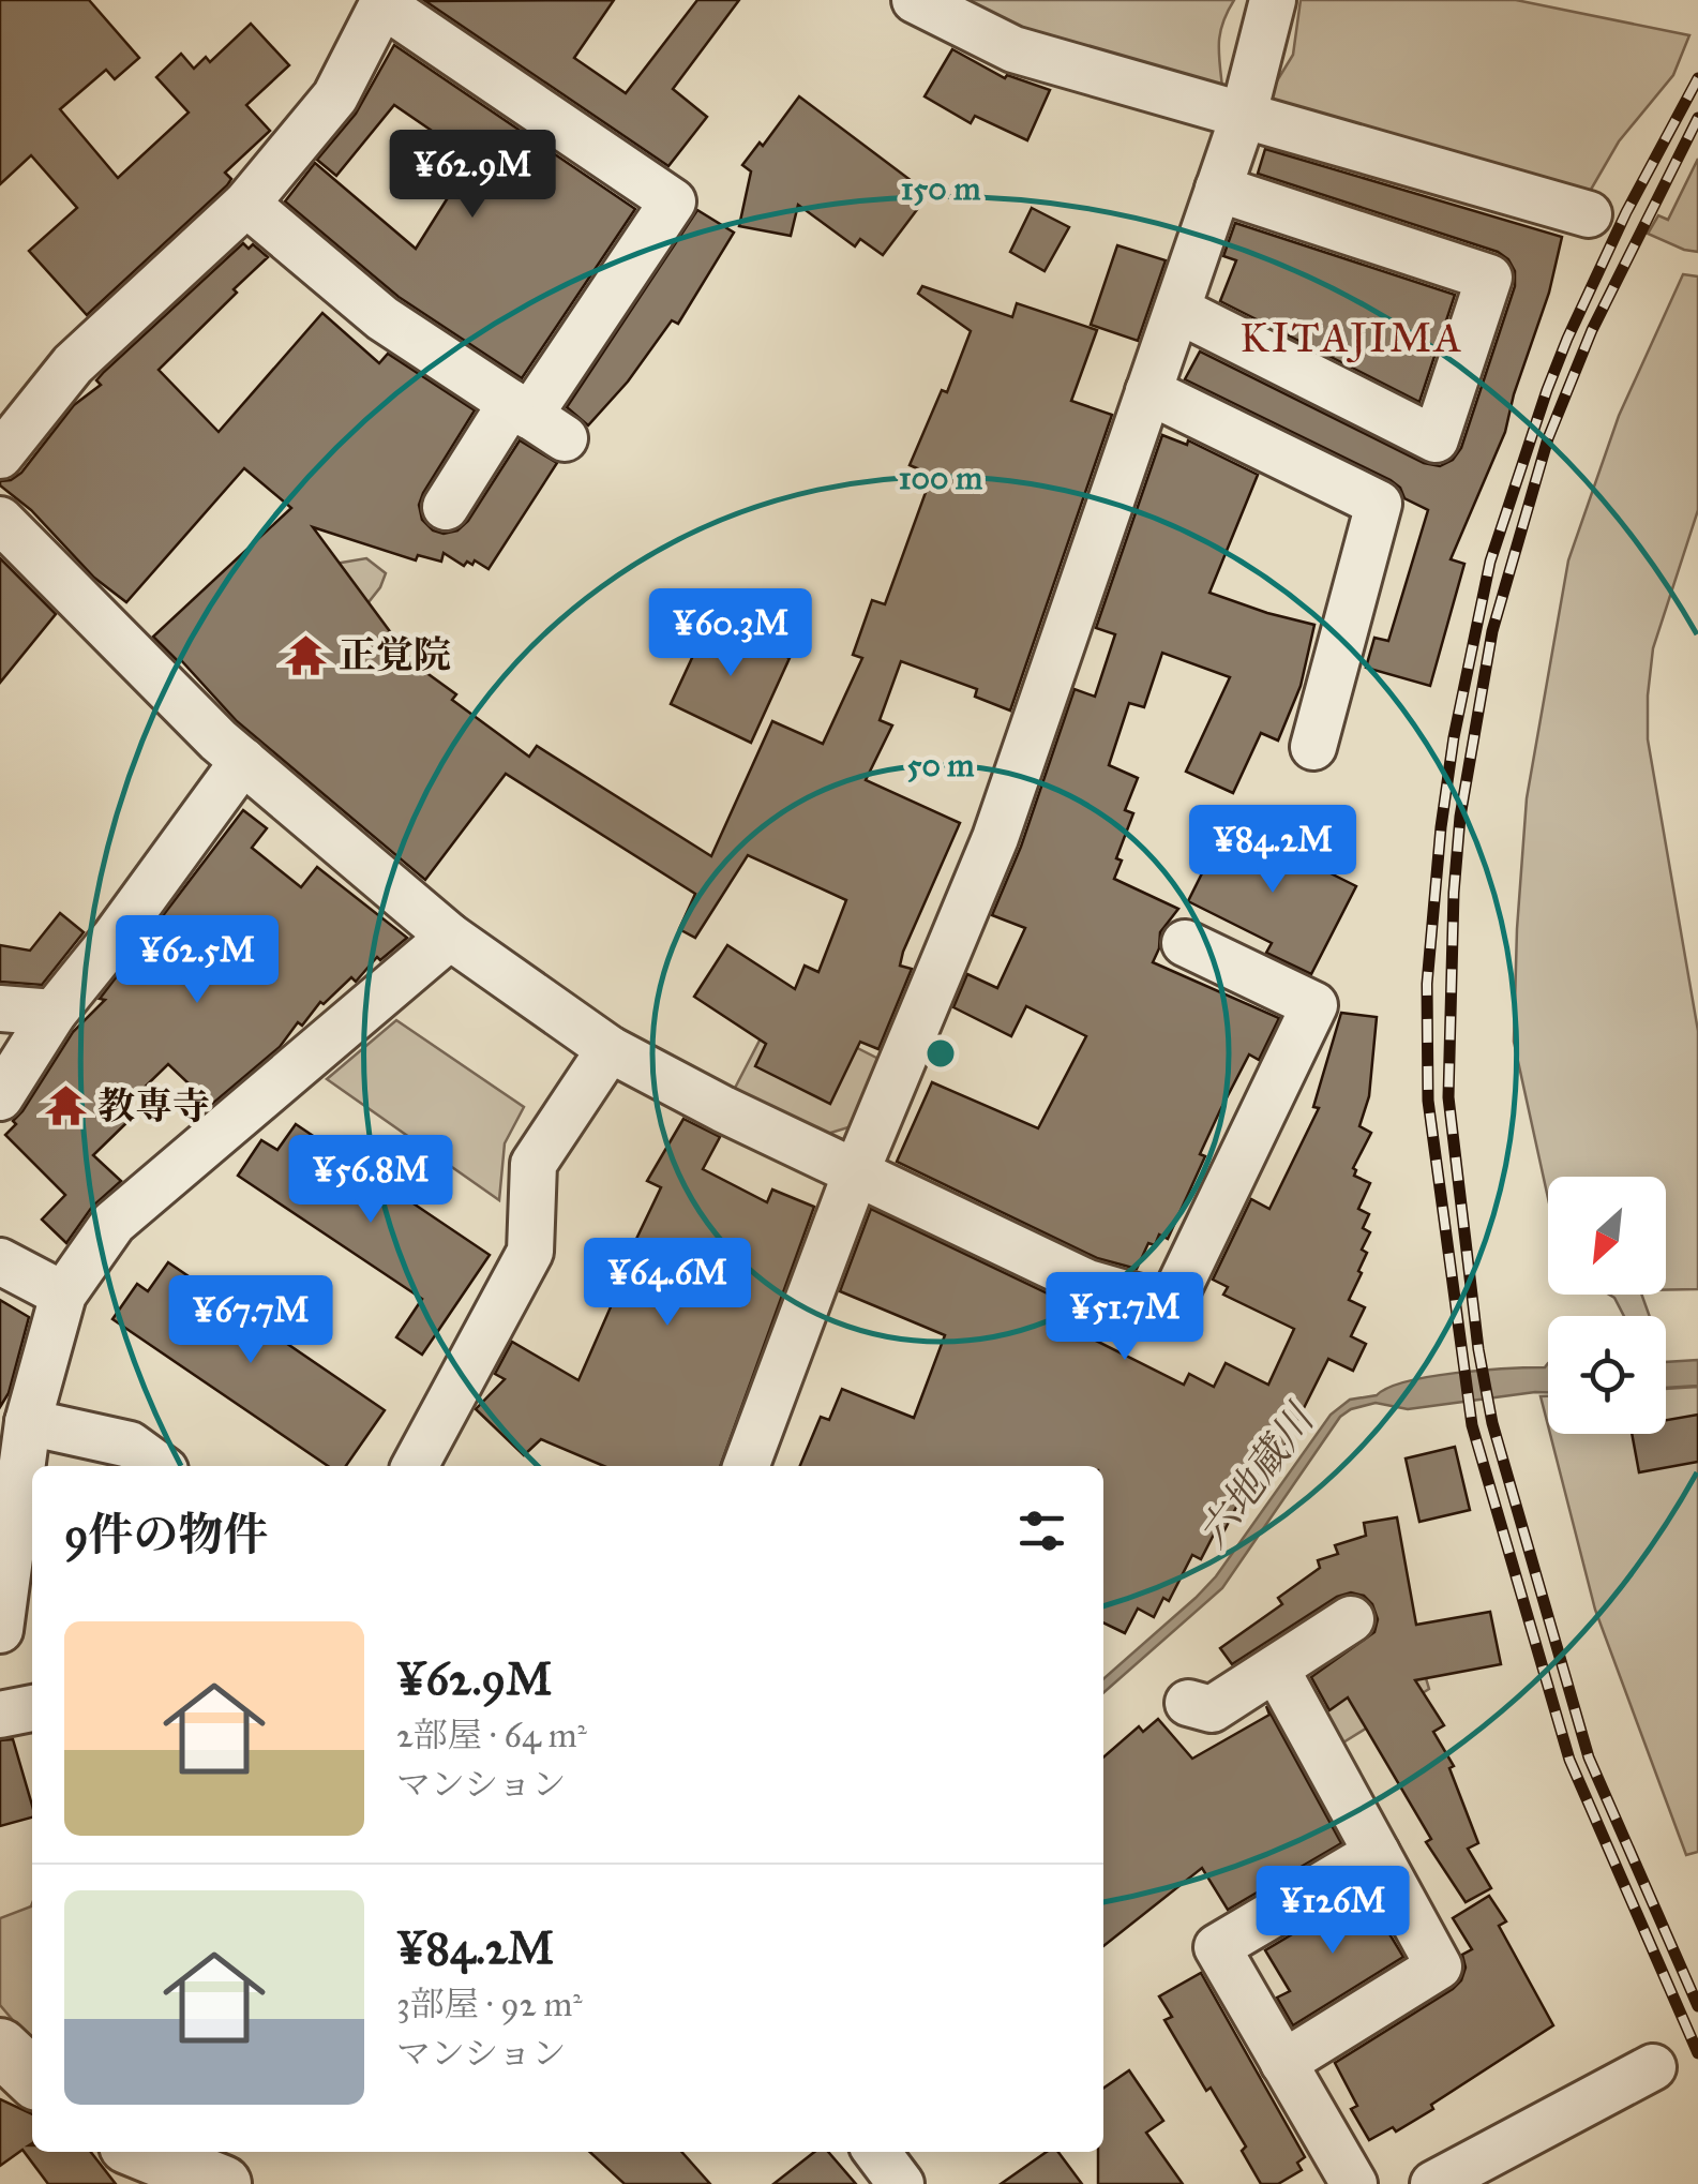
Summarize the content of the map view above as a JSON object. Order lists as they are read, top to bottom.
{
  "districts": ["KITAJIMA"],
  "water": ["六地蔵川"],
  "places": {
    "temple": ["正覚院", "教専寺"]
  },
  "north": "bottom left",
  "page": {
    "price": [
      "¥62.9M",
      "¥60.3M",
      "¥84.2M",
      "¥62.5M",
      "¥56.8M",
      "¥64.6M",
      "¥51.7M",
      "¥67.7M",
      "¥126M"
    ],
    "heading": "9件の物件",
    "list": [
      {
        "name": "¥62.9M",
        "note": "2部屋 · 64 m² · マンション"
      },
      {
        "name": "¥84.2M",
        "note": "3部屋 · 92 m² · マンション"
      }
    ]
  },
  "rings": ["150 m", "100 m", "50 m"]
}
